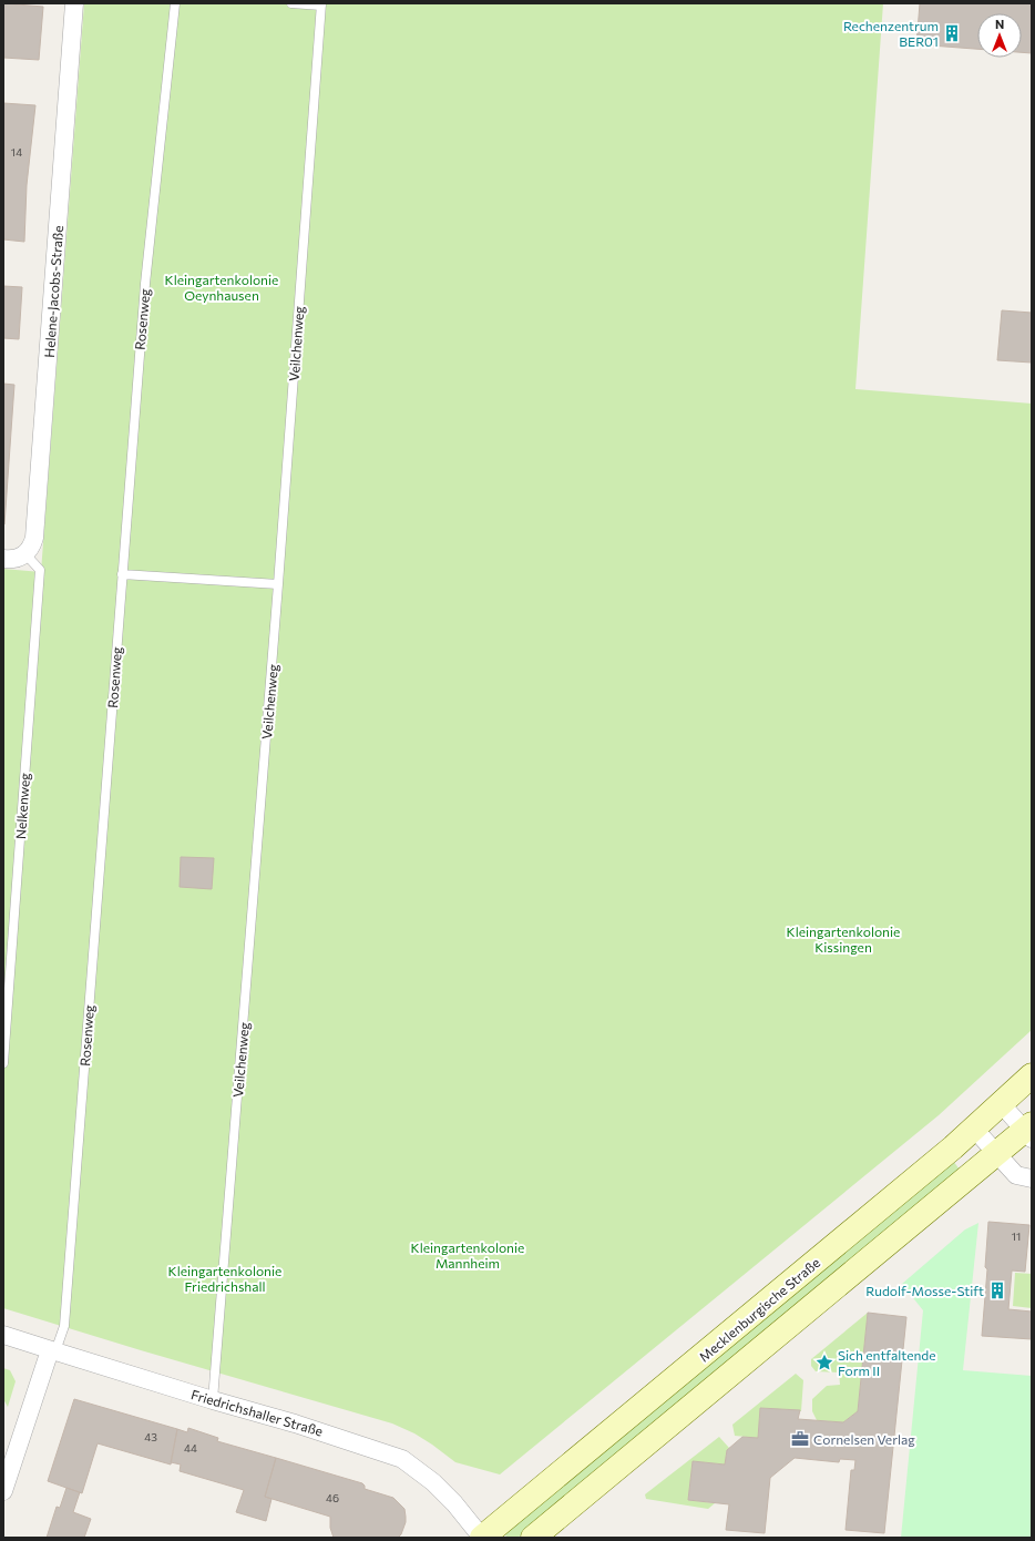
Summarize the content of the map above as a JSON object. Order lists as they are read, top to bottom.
{
  "streets": {
    "main road": ["Mecklenburgische Straße"],
    "street": ["Helene-Jacobs-Straße", "Friedrichshaller Straße"],
    "lane": ["Rosenweg", "Veilchenweg", "Nelkenweg"]
  },
  "crossings": [
    ["Helene-Jacobs-Straße", "Nelkenweg"],
    ["Rosenweg", "Friedrichshaller Straße"],
    ["Veilchenweg", "Friedrichshaller Straße"],
    ["Mecklenburgische Straße", "Friedrichshaller Straße"]
  ],
  "parks": [
    "Kleingartenkolonie Oeynhausen",
    "Kleingartenkolonie Kissingen",
    "Kleingartenkolonie Mannheim",
    "Kleingartenkolonie Friedrichshall"
  ],
  "places": {
    "building": ["Rechenzentrum BER01", "Rudolf-Mosse-Stift"],
    "place": ["Sich entfaltende Form II"],
    "office": ["Cornelsen Verlag"]
  },
  "house_numbers": [
    "14",
    "11",
    "43",
    "44",
    "46"
  ],
  "north": "top"
}
